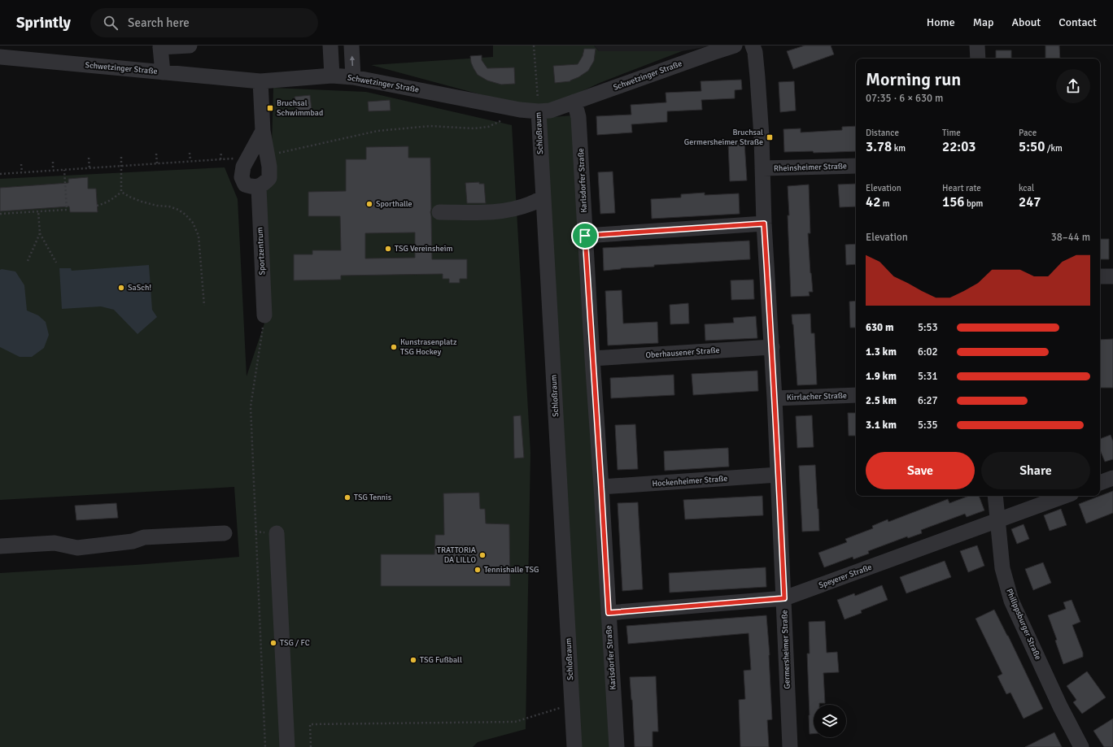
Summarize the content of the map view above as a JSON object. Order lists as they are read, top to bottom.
{
  "streets": {
    "street": [
      "Schwetzinger Straße",
      "Schloßraum",
      "Rheinsheimer Straße",
      "Karlsdorfer Straße",
      "Sportzentrum",
      "Oberhausener Straße",
      "Kirrlacher Straße",
      "Hockenheimer Straße",
      "Speyerer Straße",
      "Philippsburger Straße",
      "Germersheimer Straße"
    ]
  },
  "crossings": [
    ["Schwetzinger Straße", "Schloßraum"],
    ["Schwetzinger Straße", "Karlsdorfer Straße"],
    ["Rheinsheimer Straße", "Germersheimer Straße"],
    ["Karlsdorfer Straße", "Oberhausener Straße"],
    ["Karlsdorfer Straße", "Hockenheimer Straße"],
    ["Karlsdorfer Straße", "Speyerer Straße"],
    ["Oberhausener Straße", "Germersheimer Straße"],
    ["Kirrlacher Straße", "Germersheimer Straße"],
    ["Hockenheimer Straße", "Germersheimer Straße"],
    ["Speyerer Straße", "Philippsburger Straße"],
    ["Speyerer Straße", "Germersheimer Straße"]
  ],
  "places": {
    "transit": ["Bruchsal Schwimmbad", "Bruchsal Germersheimer Straße"],
    "other": [
      "Sporthalle",
      "TSG Vereinsheim",
      "SaSch!",
      "Kunstrasenplatz TSG Hockey",
      "TSG Tennis",
      "TRATTORIA DA LILLO",
      "Tennishalle TSG",
      "TSG / FC",
      "TSG Fußball"
    ]
  },
  "page": {
    "header": "Sprintly",
    "search": "Search here",
    "nav": [
      "Home",
      "Map",
      "About",
      "Contact"
    ],
    "heading": ["Morning run", "07:35 · 6 × 630 m"],
    "stats": [
      ["Distance", "3.78 km"],
      ["Time", "22:03"],
      ["Pace", "5:50 /km"],
      ["Elevation", "42 m"],
      ["Heart rate", "156 bpm"],
      ["kcal", "247"]
    ],
    "chart": ["Elevation", "38–44 m"],
    "list": [
      {
        "name": "630 m",
        "note": "5:53"
      },
      {
        "name": "1.3 km",
        "note": "6:02"
      },
      {
        "name": "1.9 km",
        "note": "5:31"
      },
      {
        "name": "2.5 km",
        "note": "6:27"
      },
      {
        "name": "3.1 km",
        "note": "5:35"
      }
    ],
    "buttons": ["Save", "Share"]
  }
}
